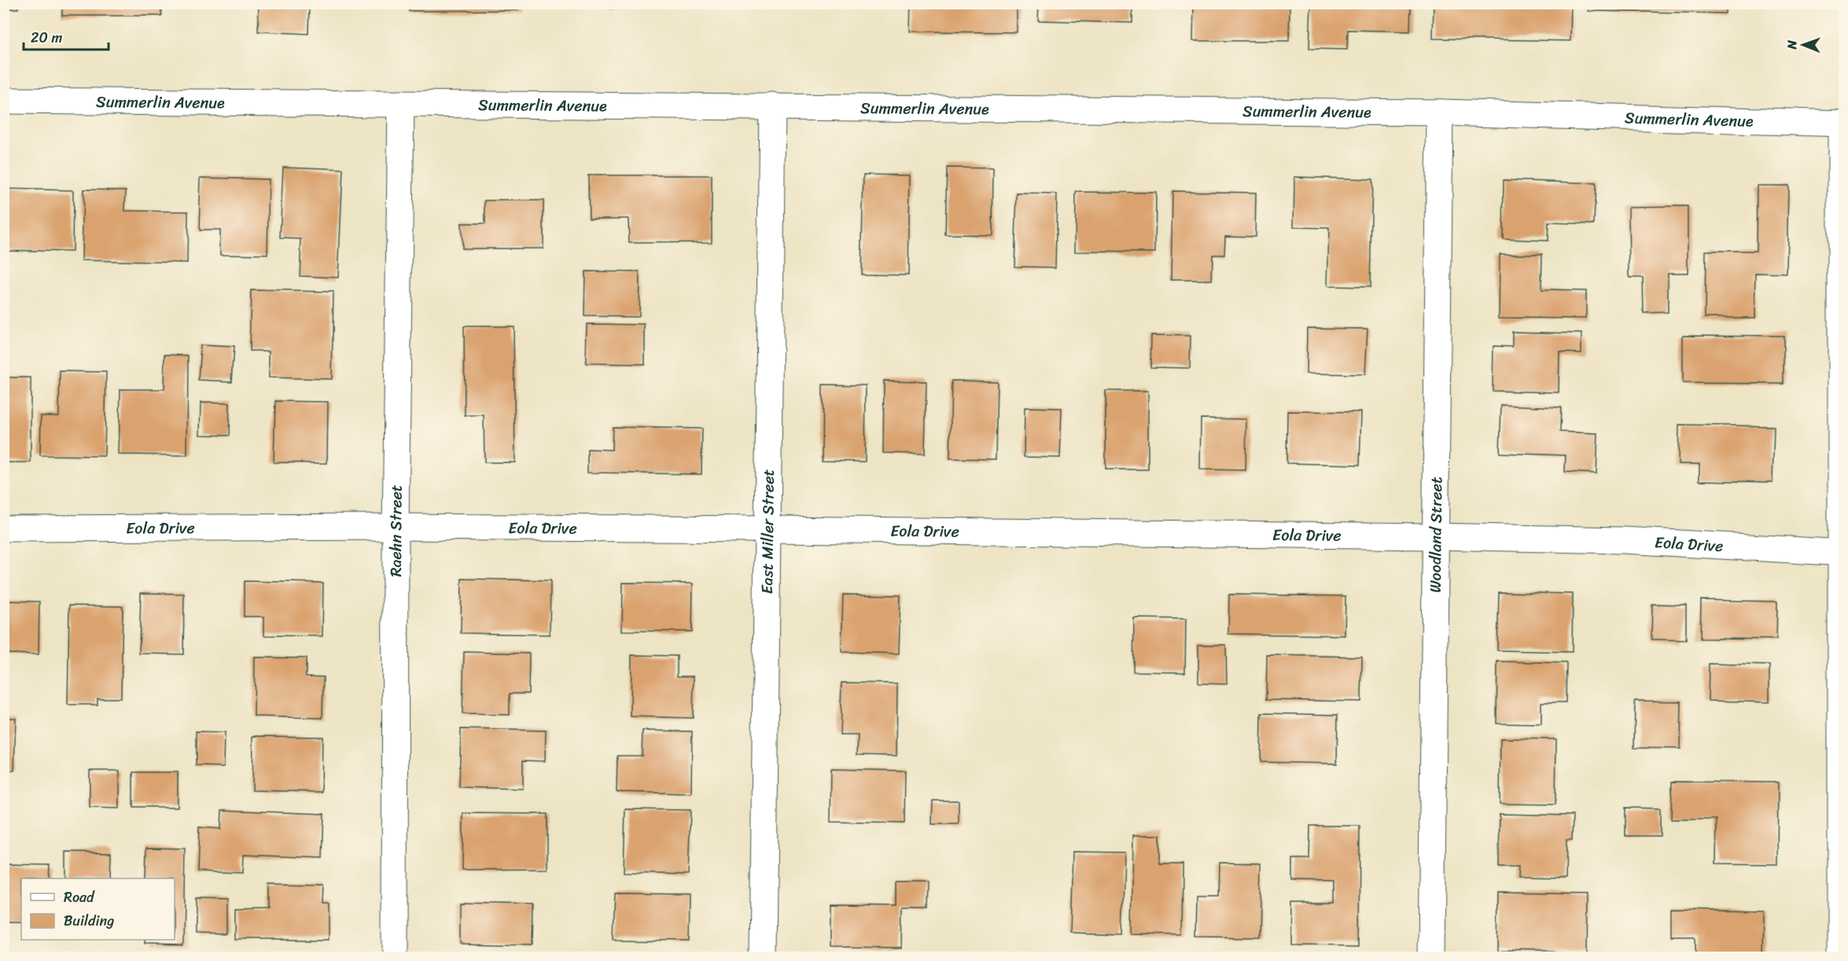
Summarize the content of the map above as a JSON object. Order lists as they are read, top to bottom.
{
  "streets": {
    "street": [
      "Summerlin Avenue",
      "Eola Drive",
      "Raehn Street",
      "East Miller Street",
      "Woodland Street"
    ]
  },
  "crossings": [
    ["Summerlin Avenue", "Raehn Street"],
    ["Summerlin Avenue", "East Miller Street"],
    ["Summerlin Avenue", "Woodland Street"],
    ["Eola Drive", "Raehn Street"],
    ["Eola Drive", "East Miller Street"],
    ["Eola Drive", "Woodland Street"]
  ],
  "legend": ["Road", "Building"],
  "scale_bar": "20 m",
  "north": "left"
}
